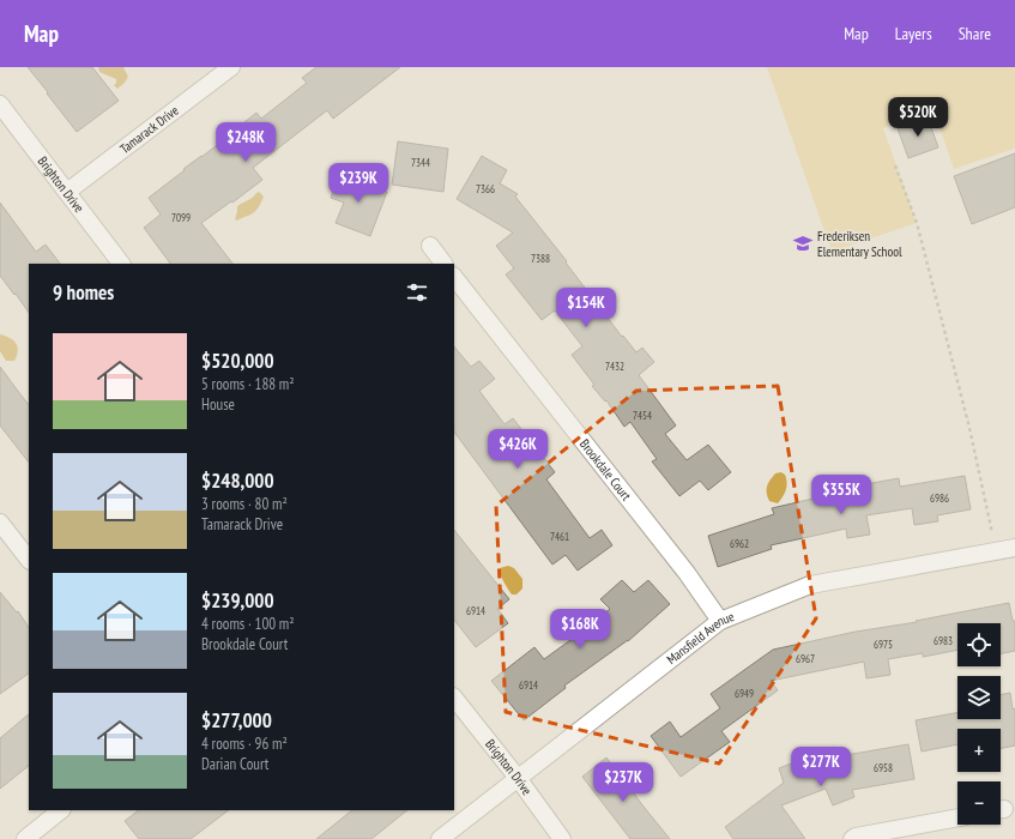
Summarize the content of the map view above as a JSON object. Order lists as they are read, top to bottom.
{
  "streets": {
    "street": [
      "Tamarack Drive",
      "Brighton Drive",
      "Brookdale Court",
      "Mansfield Avenue"
    ]
  },
  "crossings": [
    ["Tamarack Drive", "Brighton Drive"],
    ["Brighton Drive", "Mansfield Avenue"],
    ["Brookdale Court", "Mansfield Avenue"]
  ],
  "places": {
    "school or university": ["Frederiksen Elementary School"]
  },
  "house_numbers": [
    "7344",
    "7366",
    "7099",
    "7388",
    "7432",
    "7454",
    "6986",
    "7461",
    "6962",
    "6914",
    "6983",
    "6975",
    "6967",
    "6914",
    "6949",
    "6958"
  ],
  "page": {
    "header": "Map",
    "nav": ["Map", "Layers", "Share"],
    "price": [
      "$520K",
      "$248K",
      "$239K",
      "$154K",
      "$426K",
      "$355K",
      "$168K",
      "$277K",
      "$237K"
    ],
    "heading": "9 homes",
    "list": [
      {
        "name": "$520,000",
        "note": "5 rooms · 188 m² · House"
      },
      {
        "name": "$248,000",
        "note": "3 rooms · 80 m² · Tamarack Drive"
      },
      {
        "name": "$239,000",
        "note": "4 rooms · 100 m² · Brookdale Court"
      },
      {
        "name": "$277,000",
        "note": "4 rooms · 96 m² · Darian Court"
      }
    ],
    "map_buttons": ["+", "−"]
  }
}
